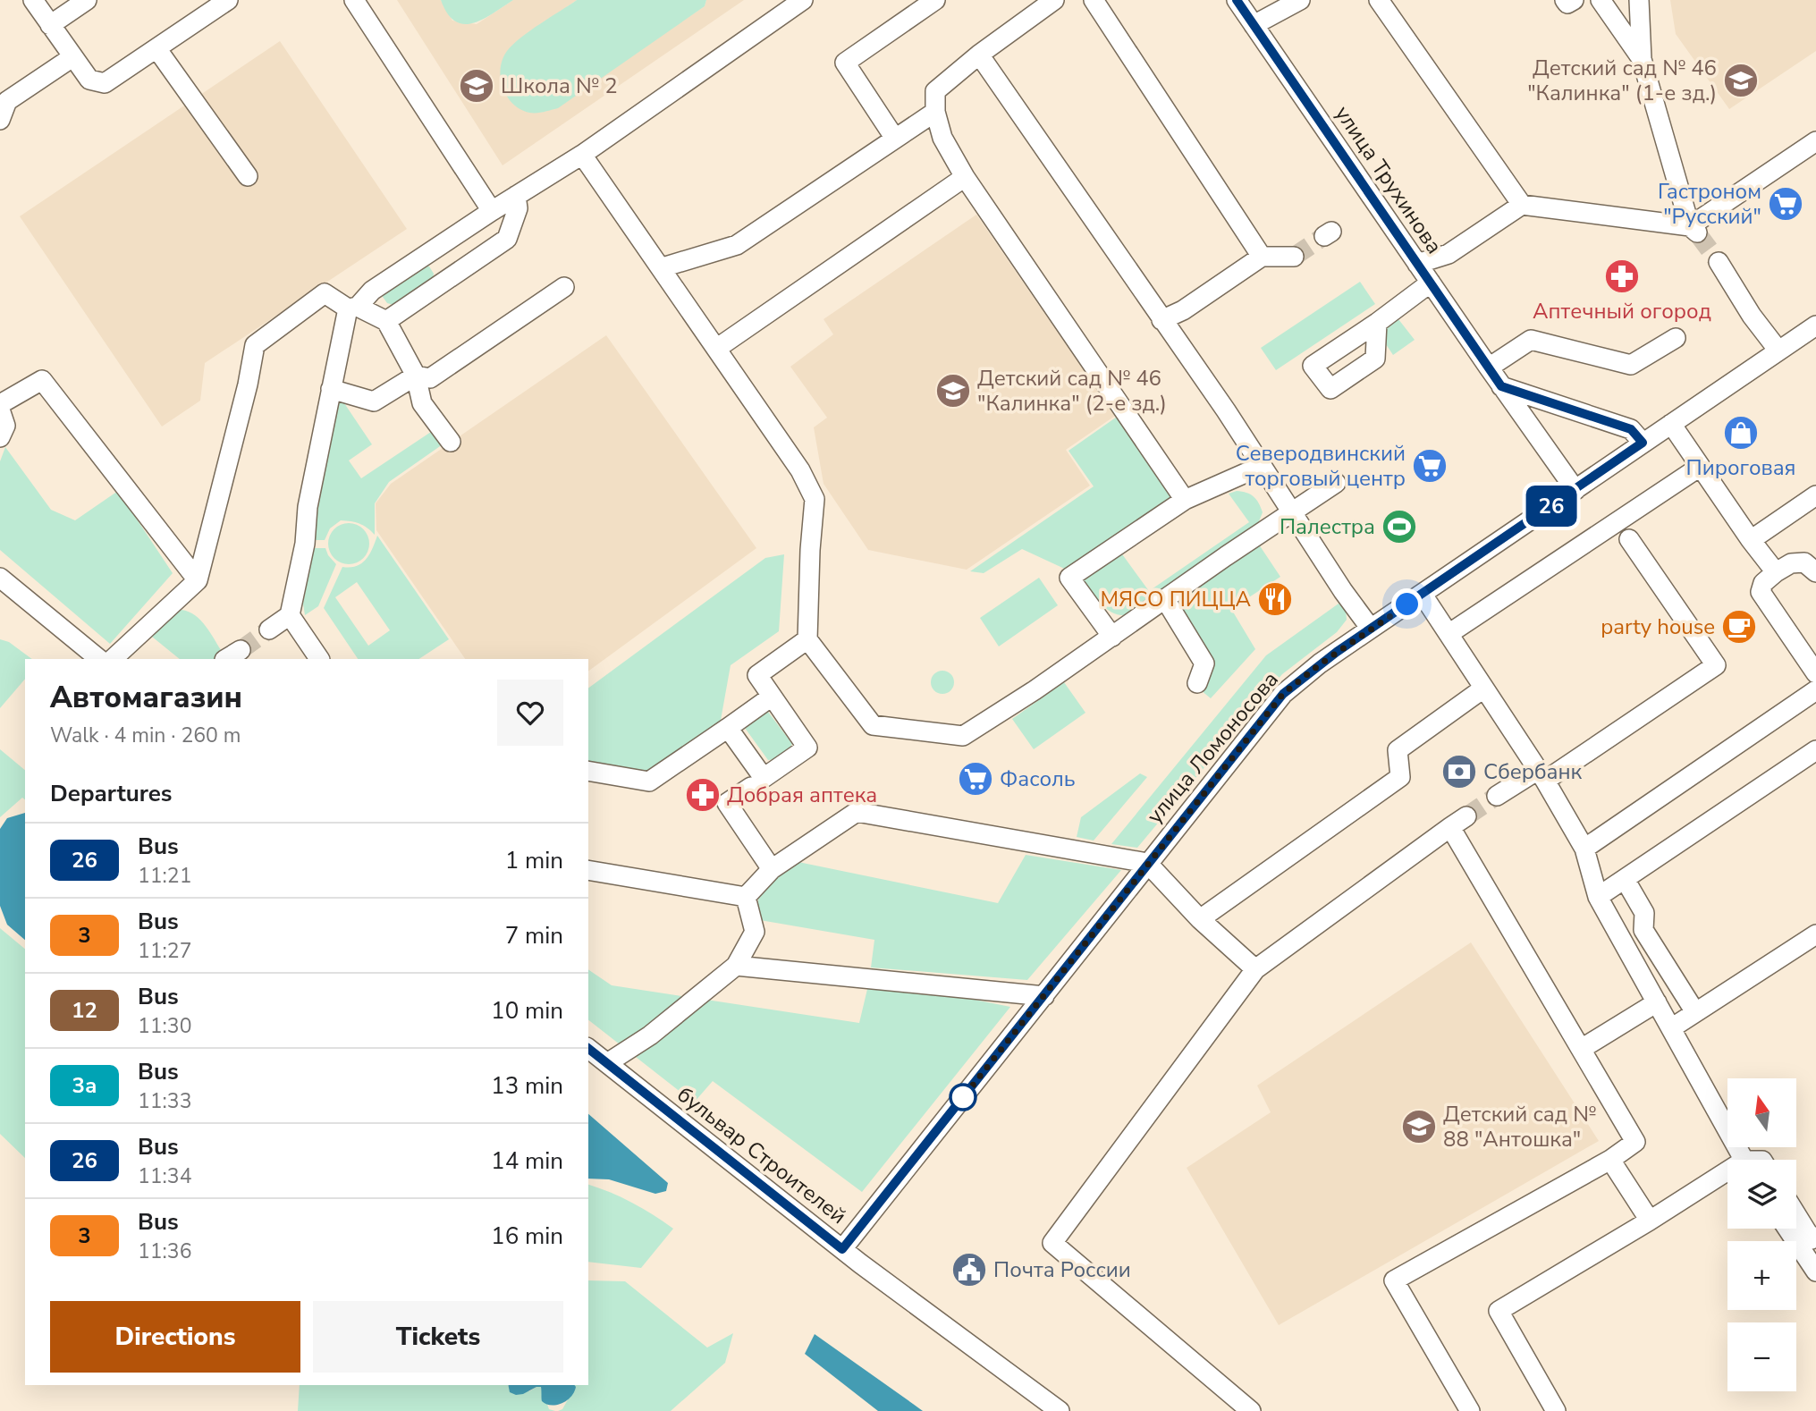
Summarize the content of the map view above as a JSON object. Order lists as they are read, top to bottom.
{
  "streets": {
    "street": ["улица Трухинова", "улица Ломоносова", "бульвар Строителей"]
  },
  "crossings": [
    ["улица Трухинова", "улица Ломоносова"],
    ["улица Ломоносова", "бульвар Строителей"]
  ],
  "places": {
    "school or university": [
      "Детский сад № 46 \"Калинка\" (1-е зд.)",
      "Школа № 2",
      "Детский сад № 46 \"Калинка\" (2-е зд.)",
      "Детский сад № 88 \"Антошка\""
    ],
    "supermarket": ["Гастроном \"Русский\"", "Северодвинский торговый центр", "Фасоль"],
    "pharmacy": ["Аптечный огород", "Добрая аптека"],
    "shop": ["Пироговая"],
    "sports": ["Палестра"],
    "restaurant": ["МЯСО ПИЦЦА"],
    "cafe": ["party house"],
    "bank": ["Сбербанк"],
    "public building": ["Почта России"]
  },
  "lines": ["bus line 26"],
  "north": "top",
  "page": {
    "on_map": "26",
    "heading": [
      ["Автомагазин", "Walk · 4 min · 260 m"],
      "Departures"
    ],
    "list": [
      {
        "mark": "26",
        "name": "Bus",
        "note": "11:21",
        "value": "1 min"
      },
      {
        "mark": "3",
        "name": "Bus",
        "note": "11:27",
        "value": "7 min"
      },
      {
        "mark": "12",
        "name": "Bus",
        "note": "11:30",
        "value": "10 min"
      },
      {
        "mark": "3а",
        "name": "Bus",
        "note": "11:33",
        "value": "13 min"
      },
      {
        "mark": "26",
        "name": "Bus",
        "note": "11:34",
        "value": "14 min"
      },
      {
        "mark": "3",
        "name": "Bus",
        "note": "11:36",
        "value": "16 min"
      }
    ],
    "map_buttons": ["+", "−"],
    "buttons": ["Directions", "Tickets"]
  }
}
